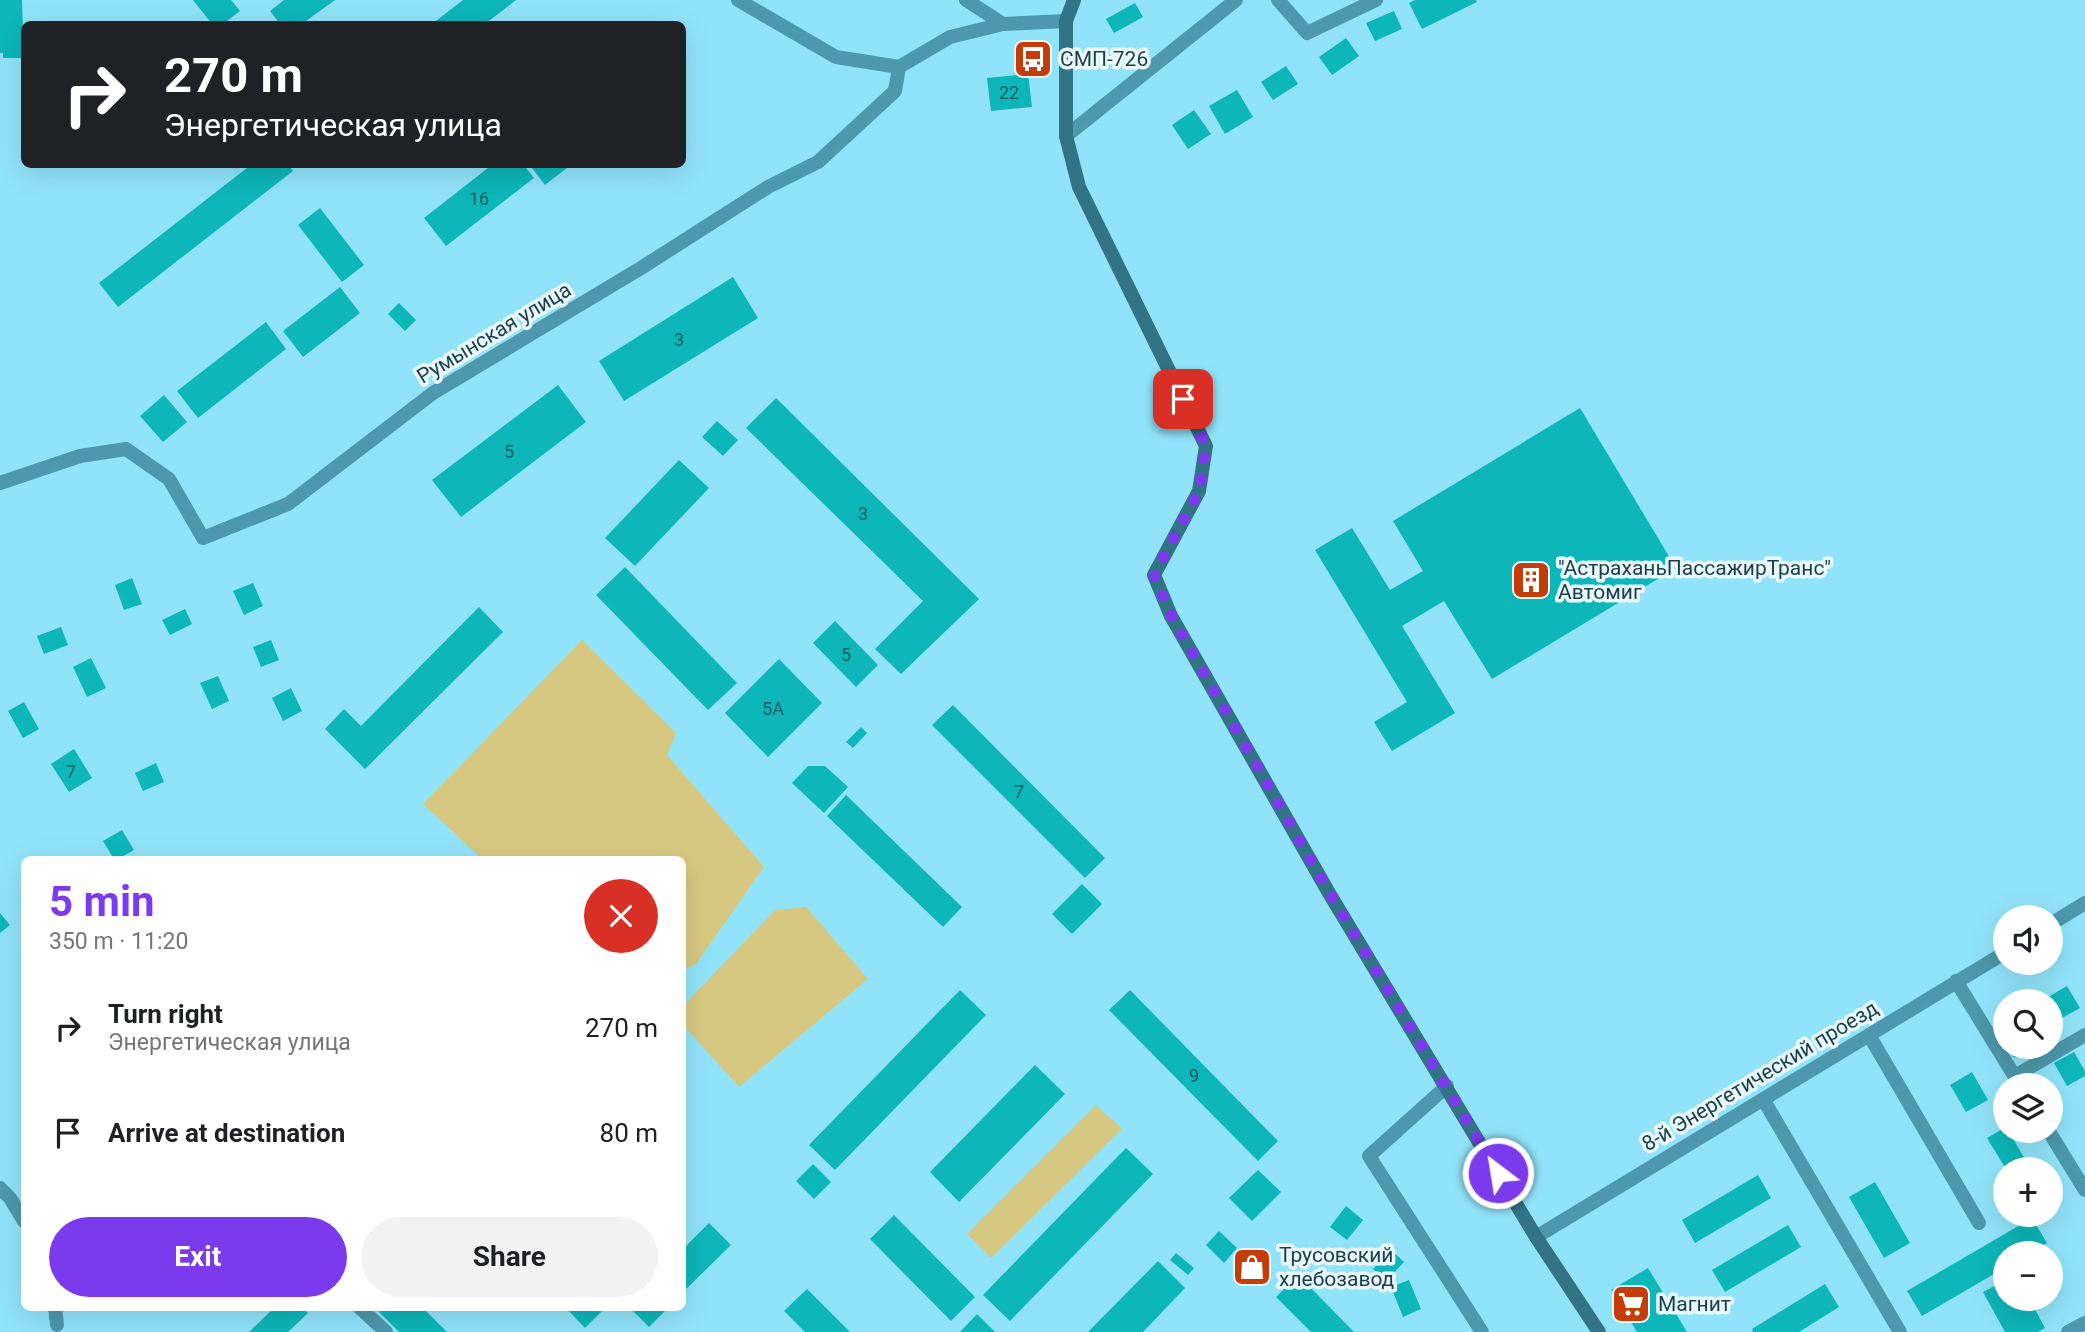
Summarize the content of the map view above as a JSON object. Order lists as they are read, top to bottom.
{
  "streets": {
    "street": ["Румынская улица", "8-й Энергетический проезд"]
  },
  "places": {
    "bus stop": ["СМП-726"],
    "building": ["\"АстраханьПассажирТранс\" Автомиг"],
    "shop": ["Трусовский хлебозавод"],
    "supermarket": ["Магнит"]
  },
  "house_numbers": [
    "22",
    "16",
    "3",
    "5",
    "3",
    "5",
    "5А",
    "7",
    "7",
    "9"
  ],
  "page": {
    "turn": ["270 m", "Энергетическая улица"],
    "heading": ["5 min", "350 m · 11:20"],
    "map_buttons": ["+", "−"],
    "list": [
      {
        "name": "Turn right",
        "note": "Энергетическая улица",
        "value": "270 m"
      },
      {
        "name": "Arrive at destination",
        "value": "80 m"
      }
    ],
    "buttons": ["Exit", "Share"]
  }
}
